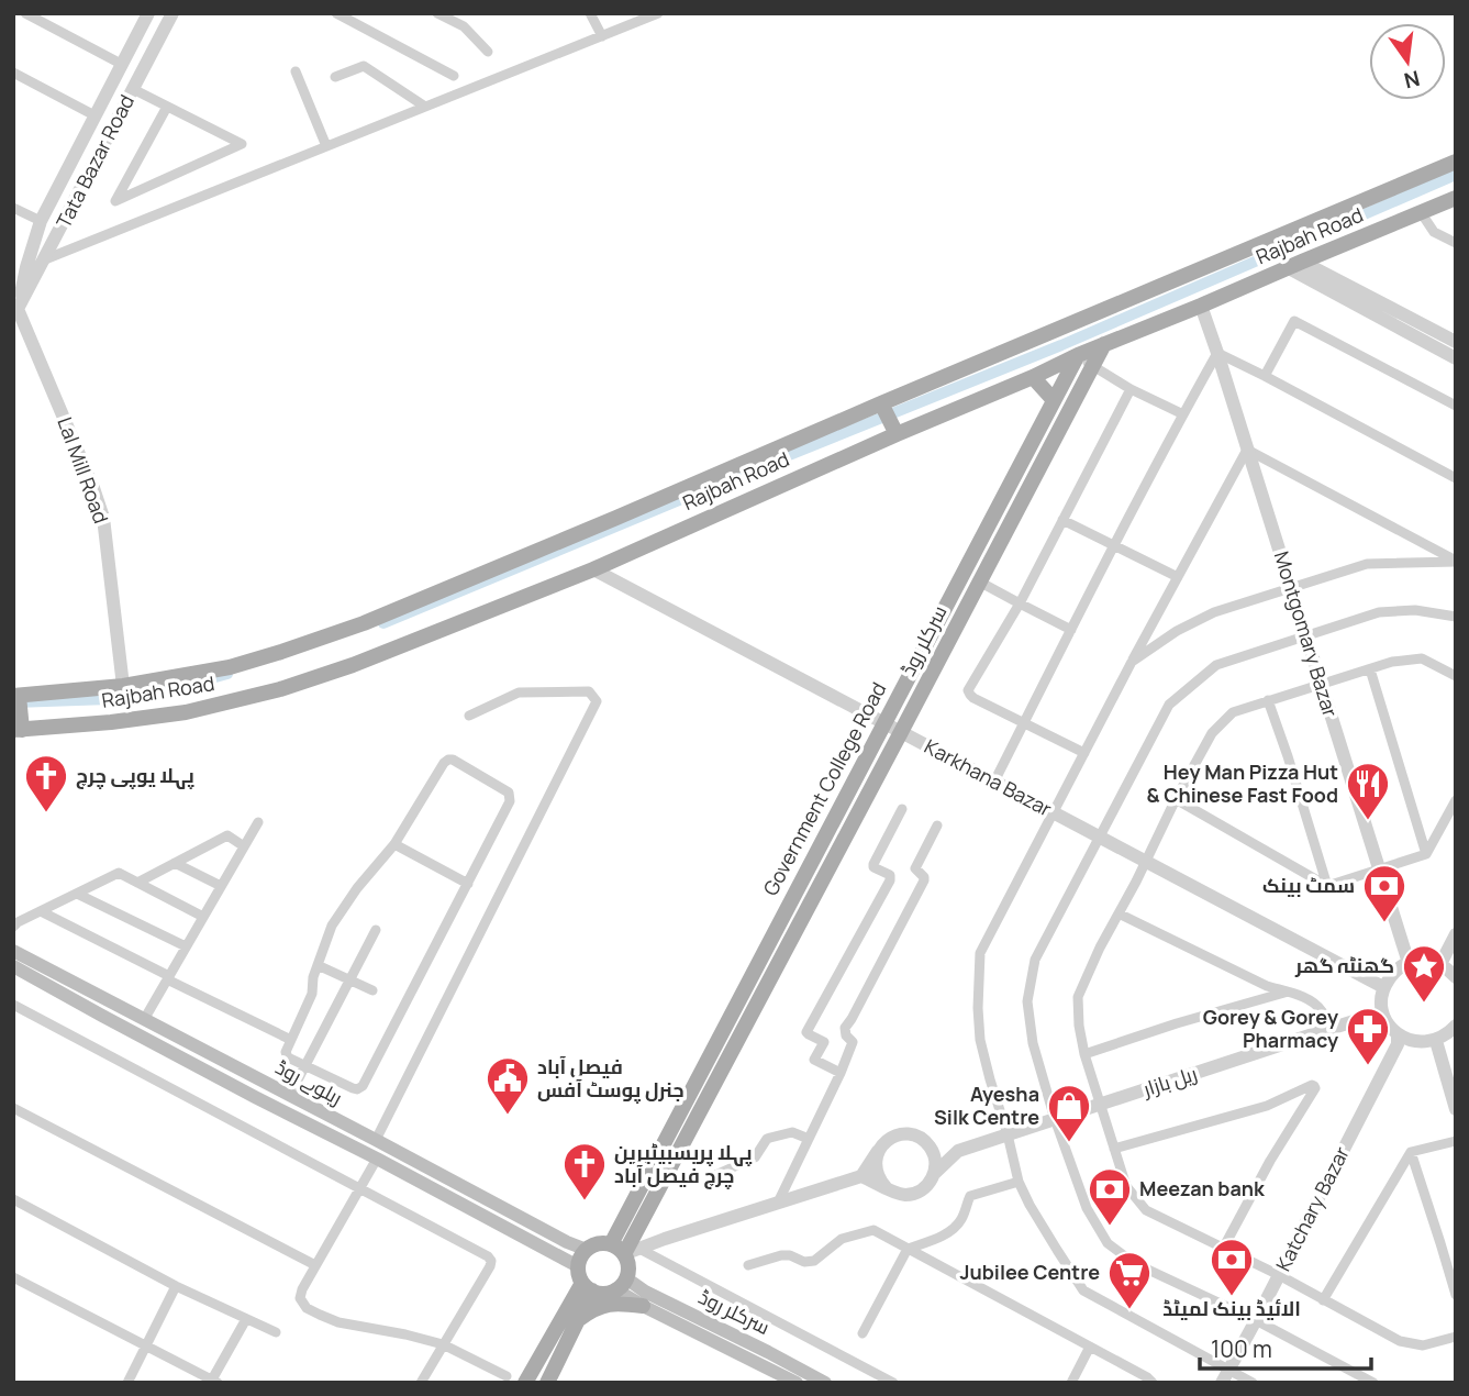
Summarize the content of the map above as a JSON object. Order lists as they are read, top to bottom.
{
  "streets": {
    "main road": [
      "Rajbah Road",
      "سرکلر روڈ",
      "Government College Road",
      "ریلوے روڈ"
    ],
    "street": [
      "Tata Bazar Road",
      "Lal Mill Road",
      "Montgomary Bazar",
      "Karkhana Bazar",
      "ریل بازار",
      "Katchary Bazar"
    ]
  },
  "crossings": [
    ["Tata Bazar Road", "Lal Mill Road"],
    ["Rajbah Road", "Lal Mill Road"],
    ["Rajbah Road", "Montgomary Bazar"],
    ["Rajbah Road", "سرکلر روڈ"],
    ["Rajbah Road", "Karkhana Bazar"],
    ["Rajbah Road", "Government College Road"],
    ["سرکلر روڈ", "Karkhana Bazar"],
    ["سرکلر روڈ", "Government College Road"],
    ["سرکلر روڈ", "ریلوے روڈ"],
    ["Karkhana Bazar", "Government College Road"],
    ["Government College Road", "ریلوے روڈ"]
  ],
  "places": {
    "church": ["پہلا یوپی چرچ", "پہلا پریسبیٹیرین چرچ فیصل آباد"],
    "restaurant": ["Hey Man Pizza Hut & Chinese Fast Food"],
    "bank": ["سمٹ بینک", "Meezan bank", "الائیڈ بینک لمیٹڈ"],
    "place": ["گھنٹہ گھر"],
    "pharmacy": ["Gorey & Gorey Pharmacy"],
    "public building": ["فیصل آباد جنرل پوسٹ آفس"],
    "shop": ["Ayesha Silk Centre"],
    "supermarket": ["Jubilee Centre"]
  },
  "scale_bar": "100 m",
  "north": "bottom"
}
